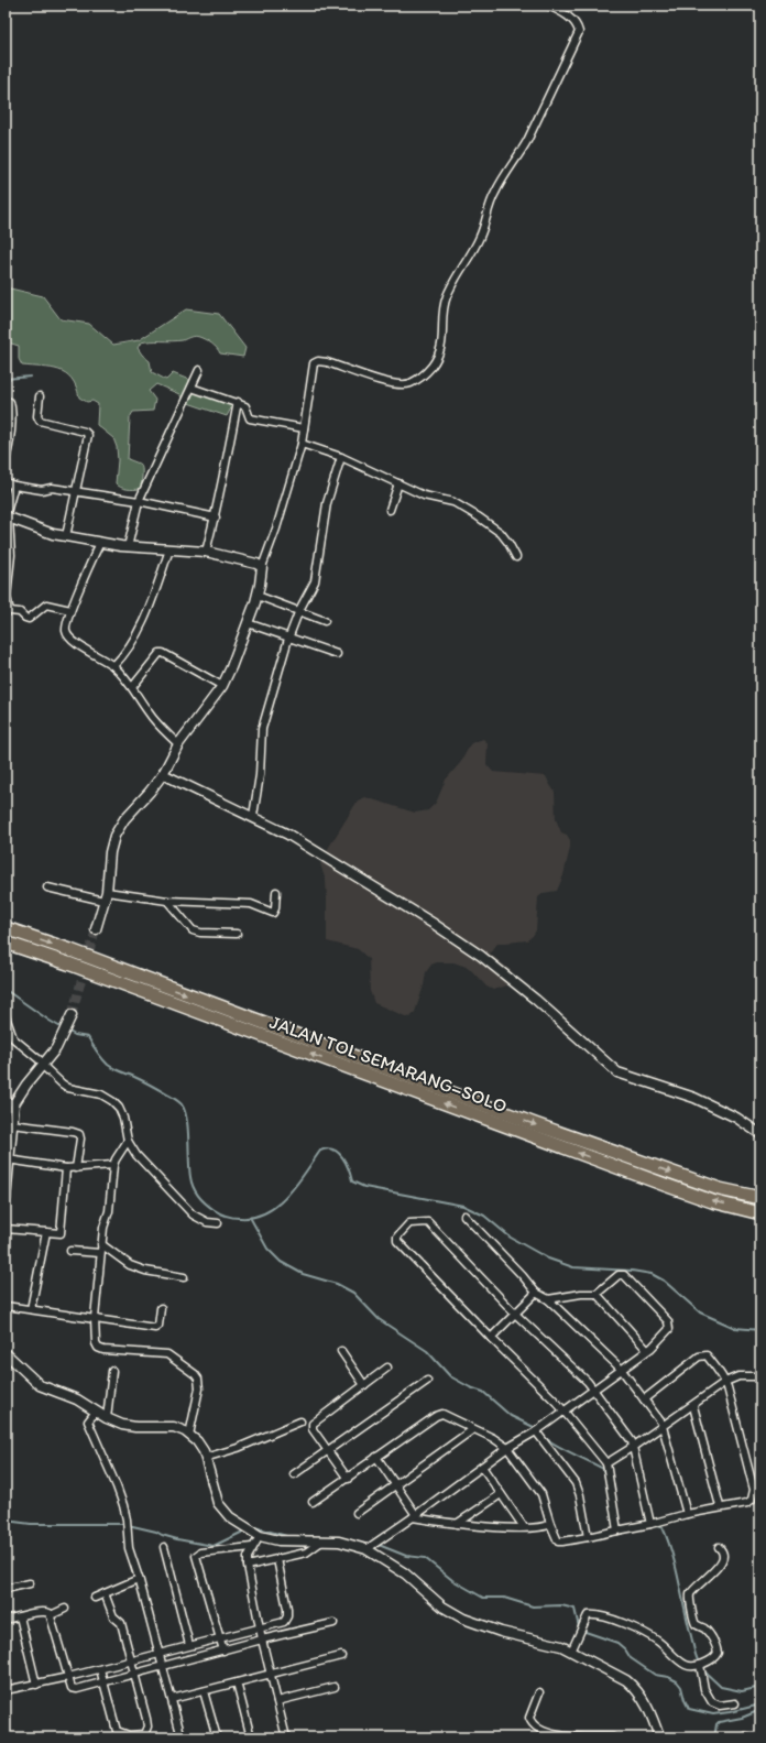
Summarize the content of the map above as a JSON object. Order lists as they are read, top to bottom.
{
  "streets": {
    "highway": ["JALAN TOL SEMARANG–SOLO"]
  }
}
